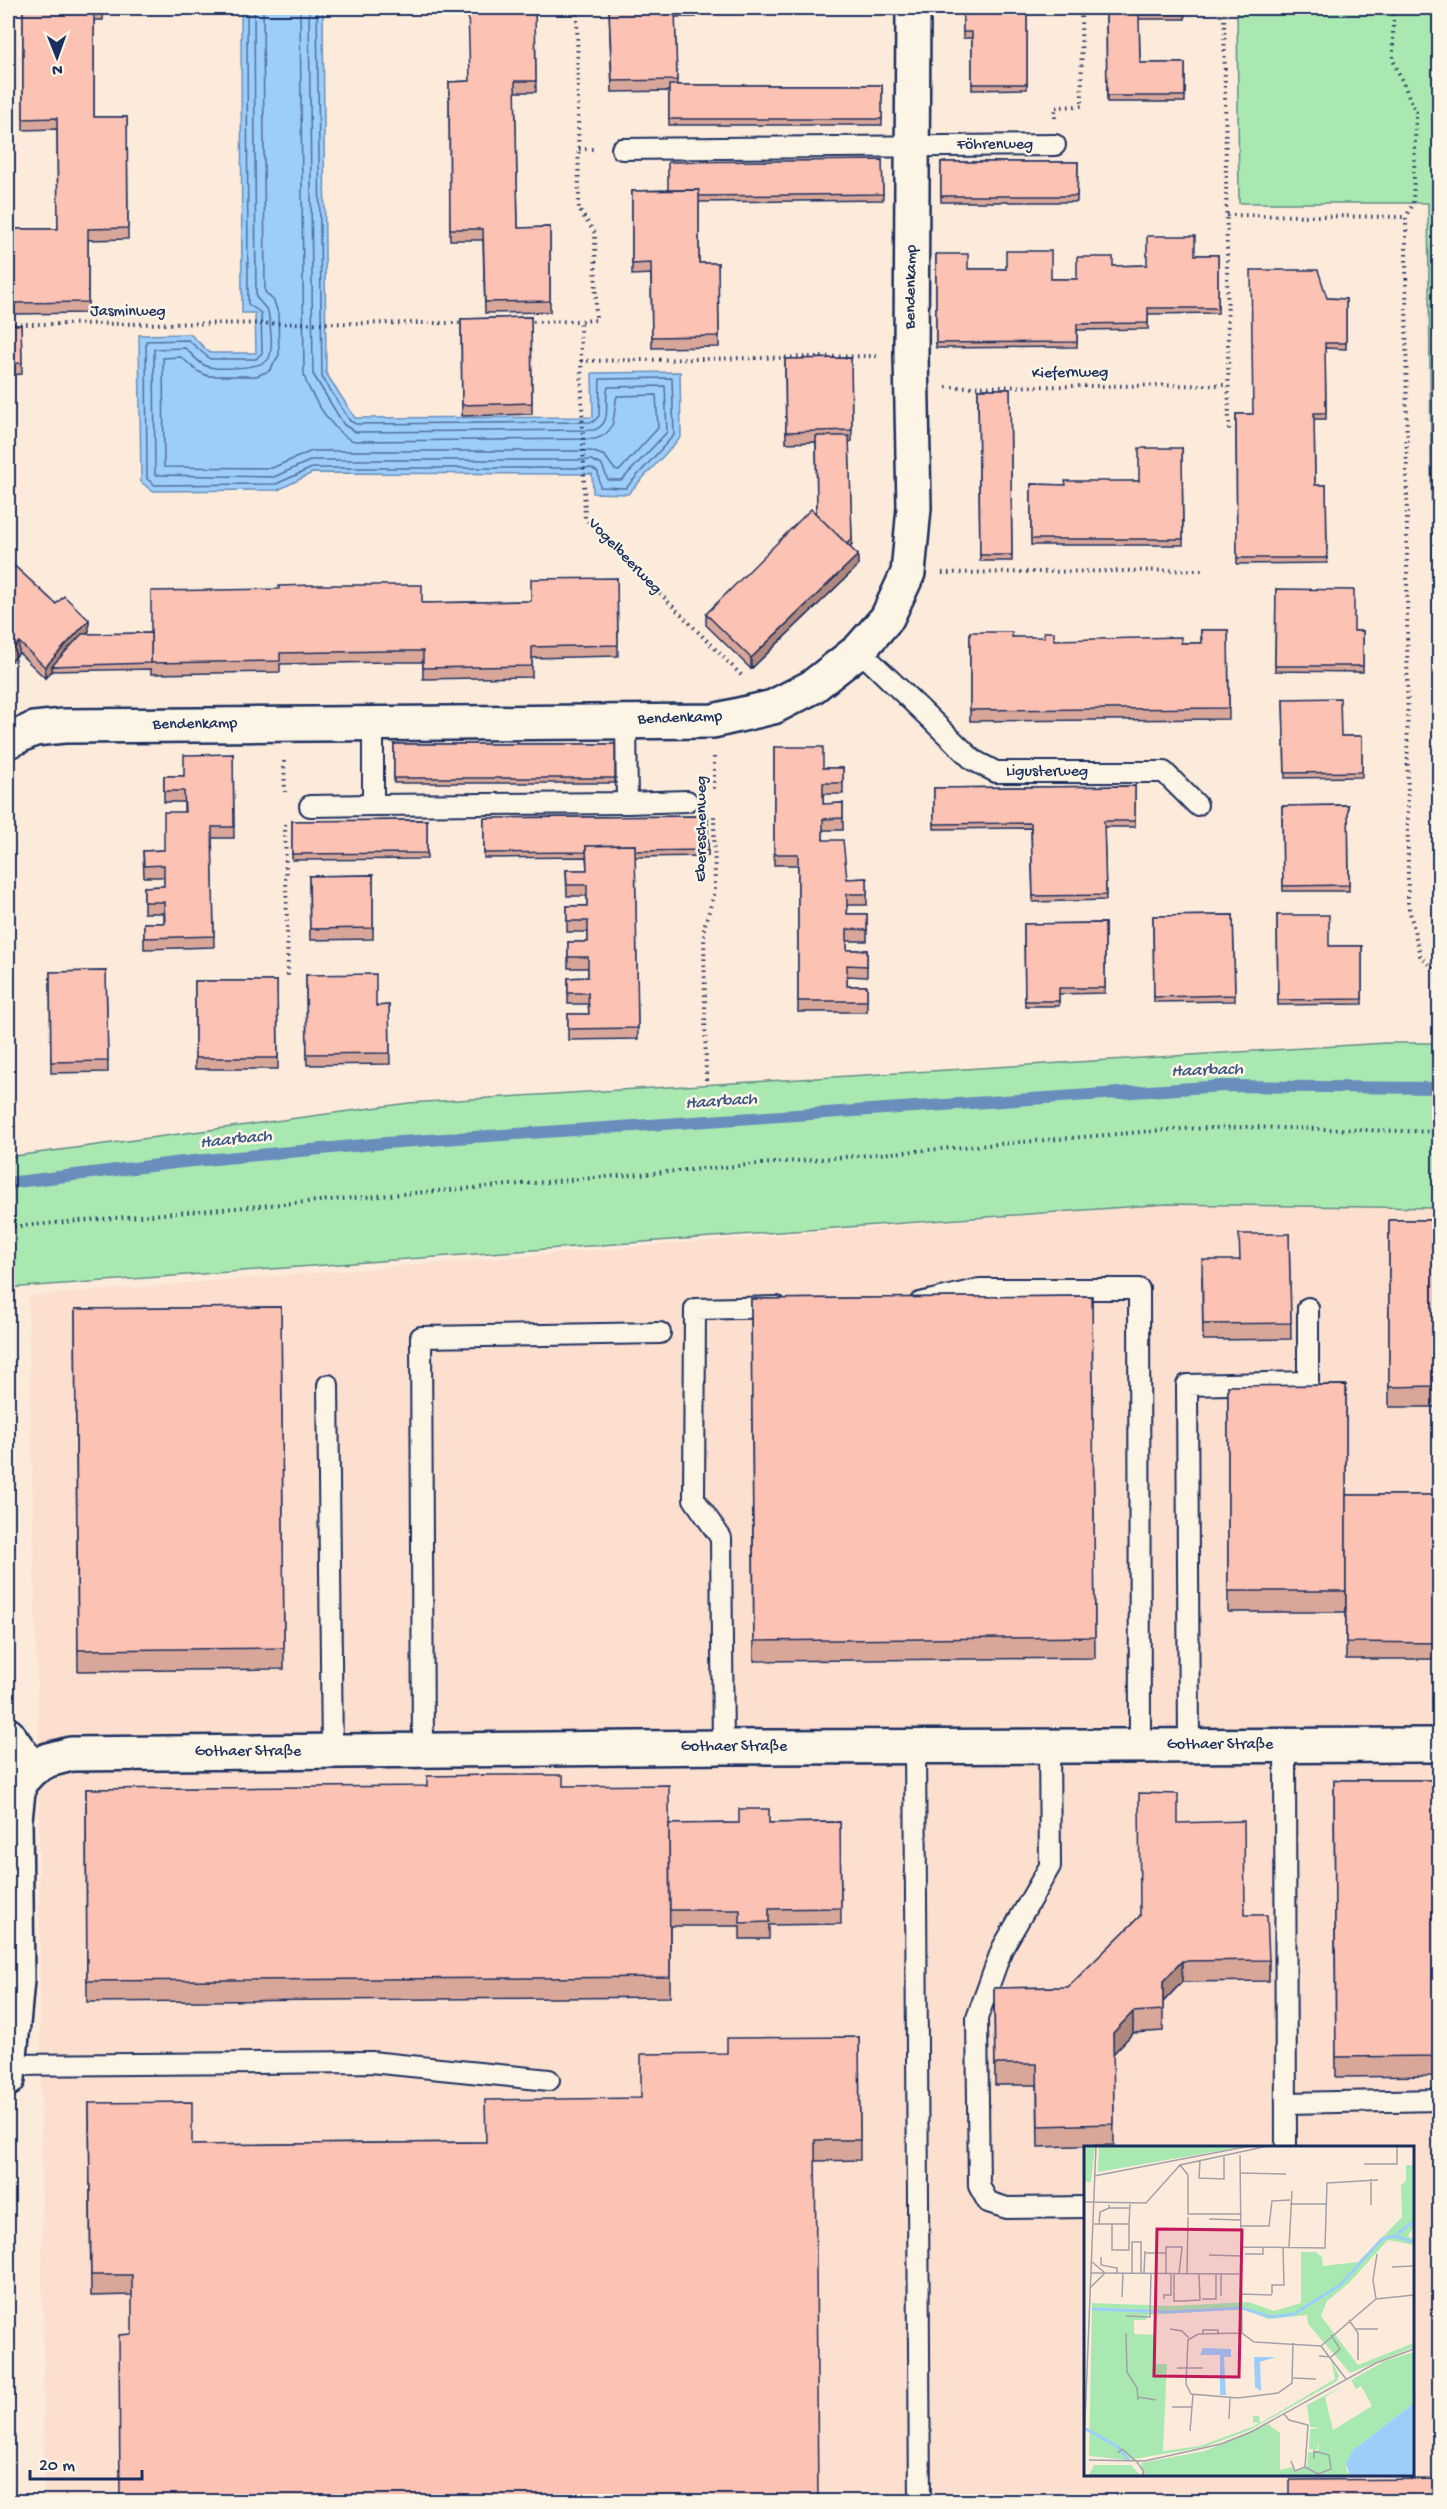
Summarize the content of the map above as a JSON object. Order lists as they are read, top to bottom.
{
  "streets": {
    "street": ["Bendenkamp", "Gothaer Straße"],
    "lane": ["Föhrenweg", "Ligusterweg"],
    "path": [
      "Jasminweg",
      "Kiefernweg",
      "Vogelbeerweg",
      "Ebereschenweg"
    ]
  },
  "crossings": [
    ["Föhrenweg", "Bendenkamp"],
    ["Bendenkamp", "Kiefernweg"],
    ["Bendenkamp", "Vogelbeerweg"],
    ["Bendenkamp", "Ligusterweg"],
    ["Bendenkamp", "Ebereschenweg"]
  ],
  "water": ["Haarbach"],
  "scale_bar": "20 m",
  "north": "bottom"
}
